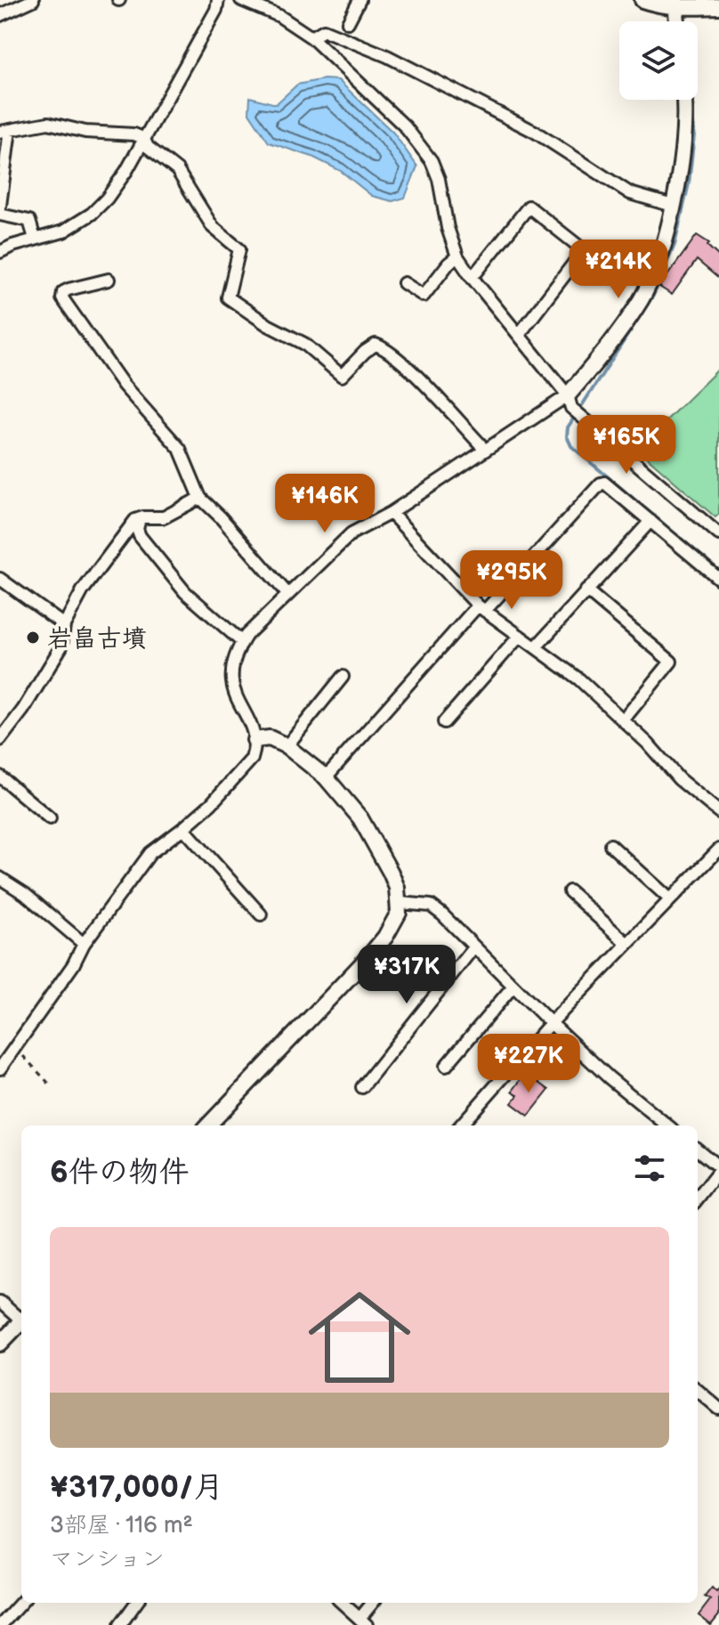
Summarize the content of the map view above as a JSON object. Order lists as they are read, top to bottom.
{
  "places": ["岩畠古墳"],
  "page": {
    "price": [
      "¥214K",
      "¥165K",
      "¥146K",
      "¥295K",
      "¥317K",
      "¥227K"
    ],
    "heading": "6件の物件",
    "list": [
      {
        "name": "¥317,000/月",
        "note": "3部屋 · 116 m² · マンション"
      }
    ]
  }
}
